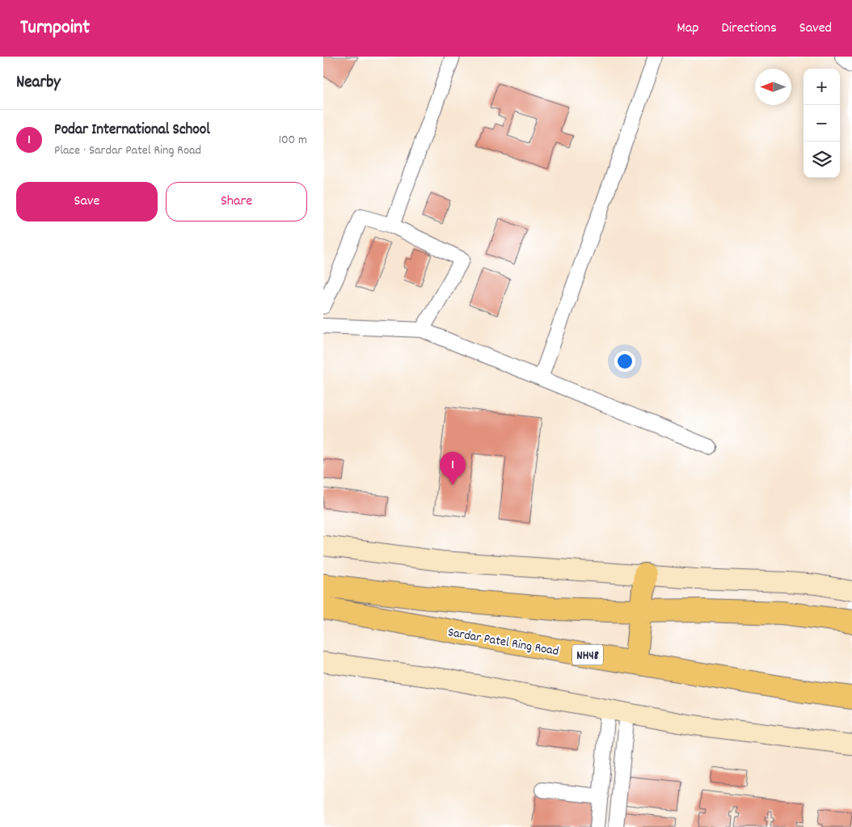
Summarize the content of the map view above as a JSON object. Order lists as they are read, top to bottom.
{
  "streets": {
    "highway": ["Sardar Patel Ring Road", "NH48"]
  },
  "north": "left",
  "page": {
    "header": "Turnpoint",
    "nav": ["Map", "Directions", "Saved"],
    "heading": "Nearby",
    "map_buttons": ["+", "−"],
    "list": [
      {
        "mark": "1",
        "name": "Podar International School",
        "note": "Place · Sardar Patel Ring Road",
        "value": "100 m"
      }
    ],
    "buttons": ["Save", "Share"],
    "pins": "1"
  }
}
